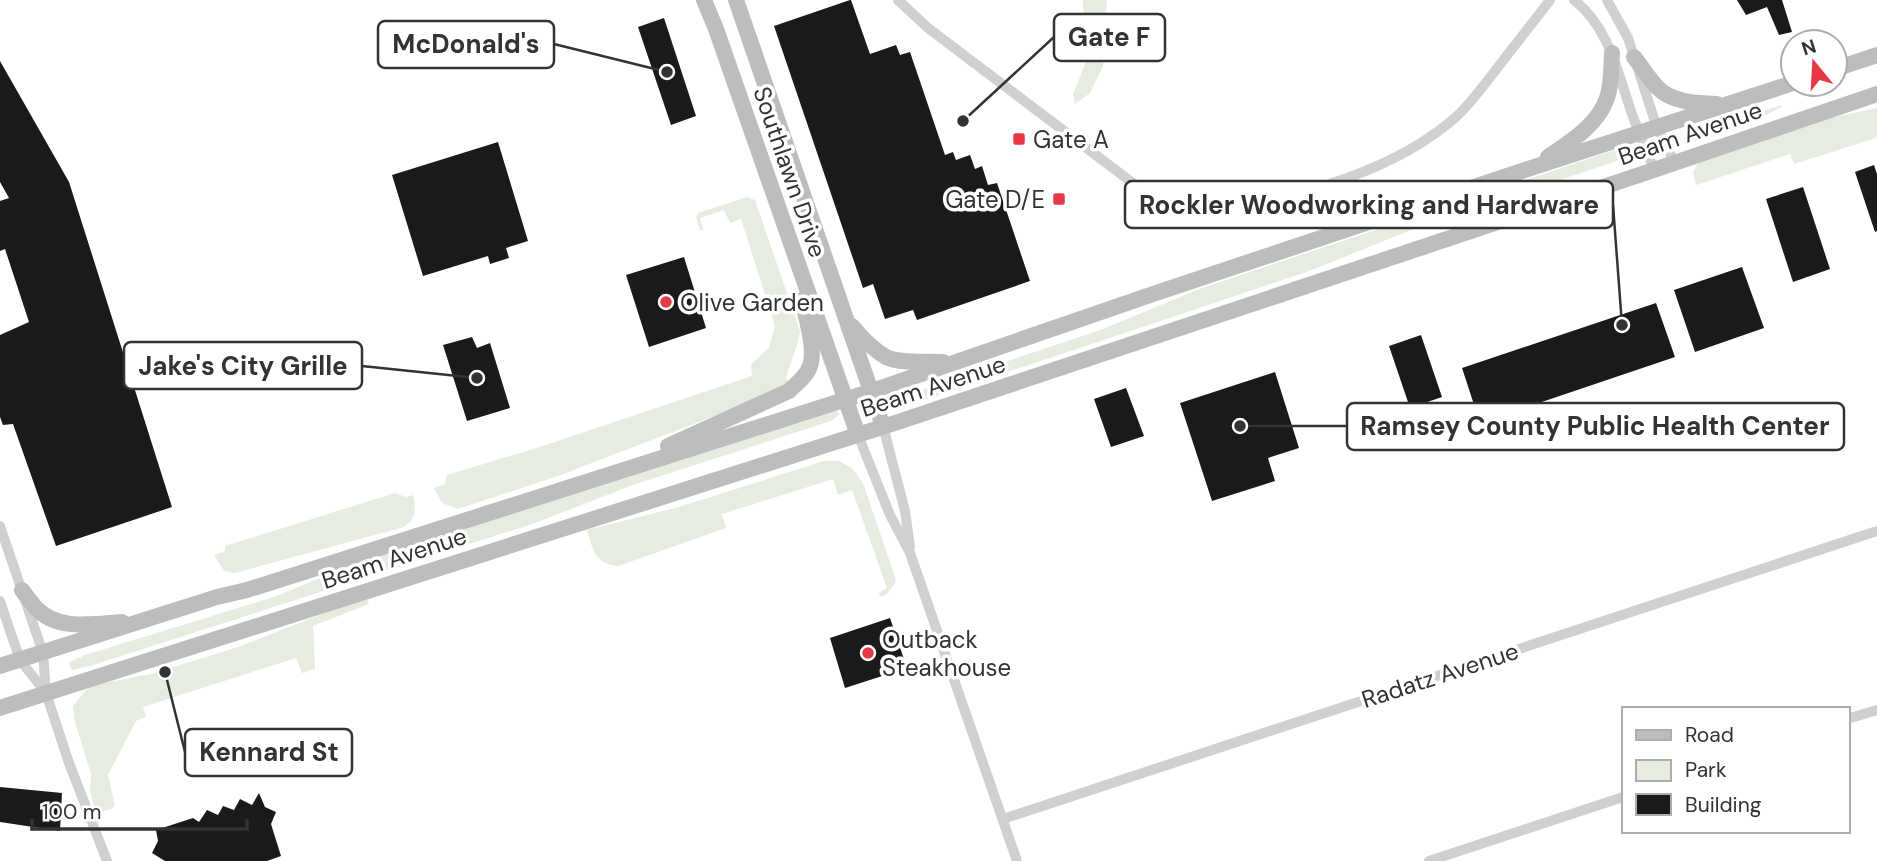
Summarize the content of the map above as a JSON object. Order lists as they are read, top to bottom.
{
  "streets": {
    "street": ["Beam Avenue", "Southlawn Drive", "Radatz Avenue"]
  },
  "crossings": [
    ["Beam Avenue", "Southlawn Drive"],
    ["Southlawn Drive", "Radatz Avenue"]
  ],
  "places": {
    "other": [
      "McDonald's",
      "Gate F",
      "Olive Garden",
      "Rockler Woodworking and Hardware",
      "Jake's City Grille",
      "Ramsey County Public Health Center",
      "Outback Steakhouse",
      "Kennard St"
    ],
    "transit": ["Gate A", "Gate D/E"]
  },
  "legend": ["Road", "Park", "Building"],
  "scale_bar": "100 m",
  "north": "top"
}
